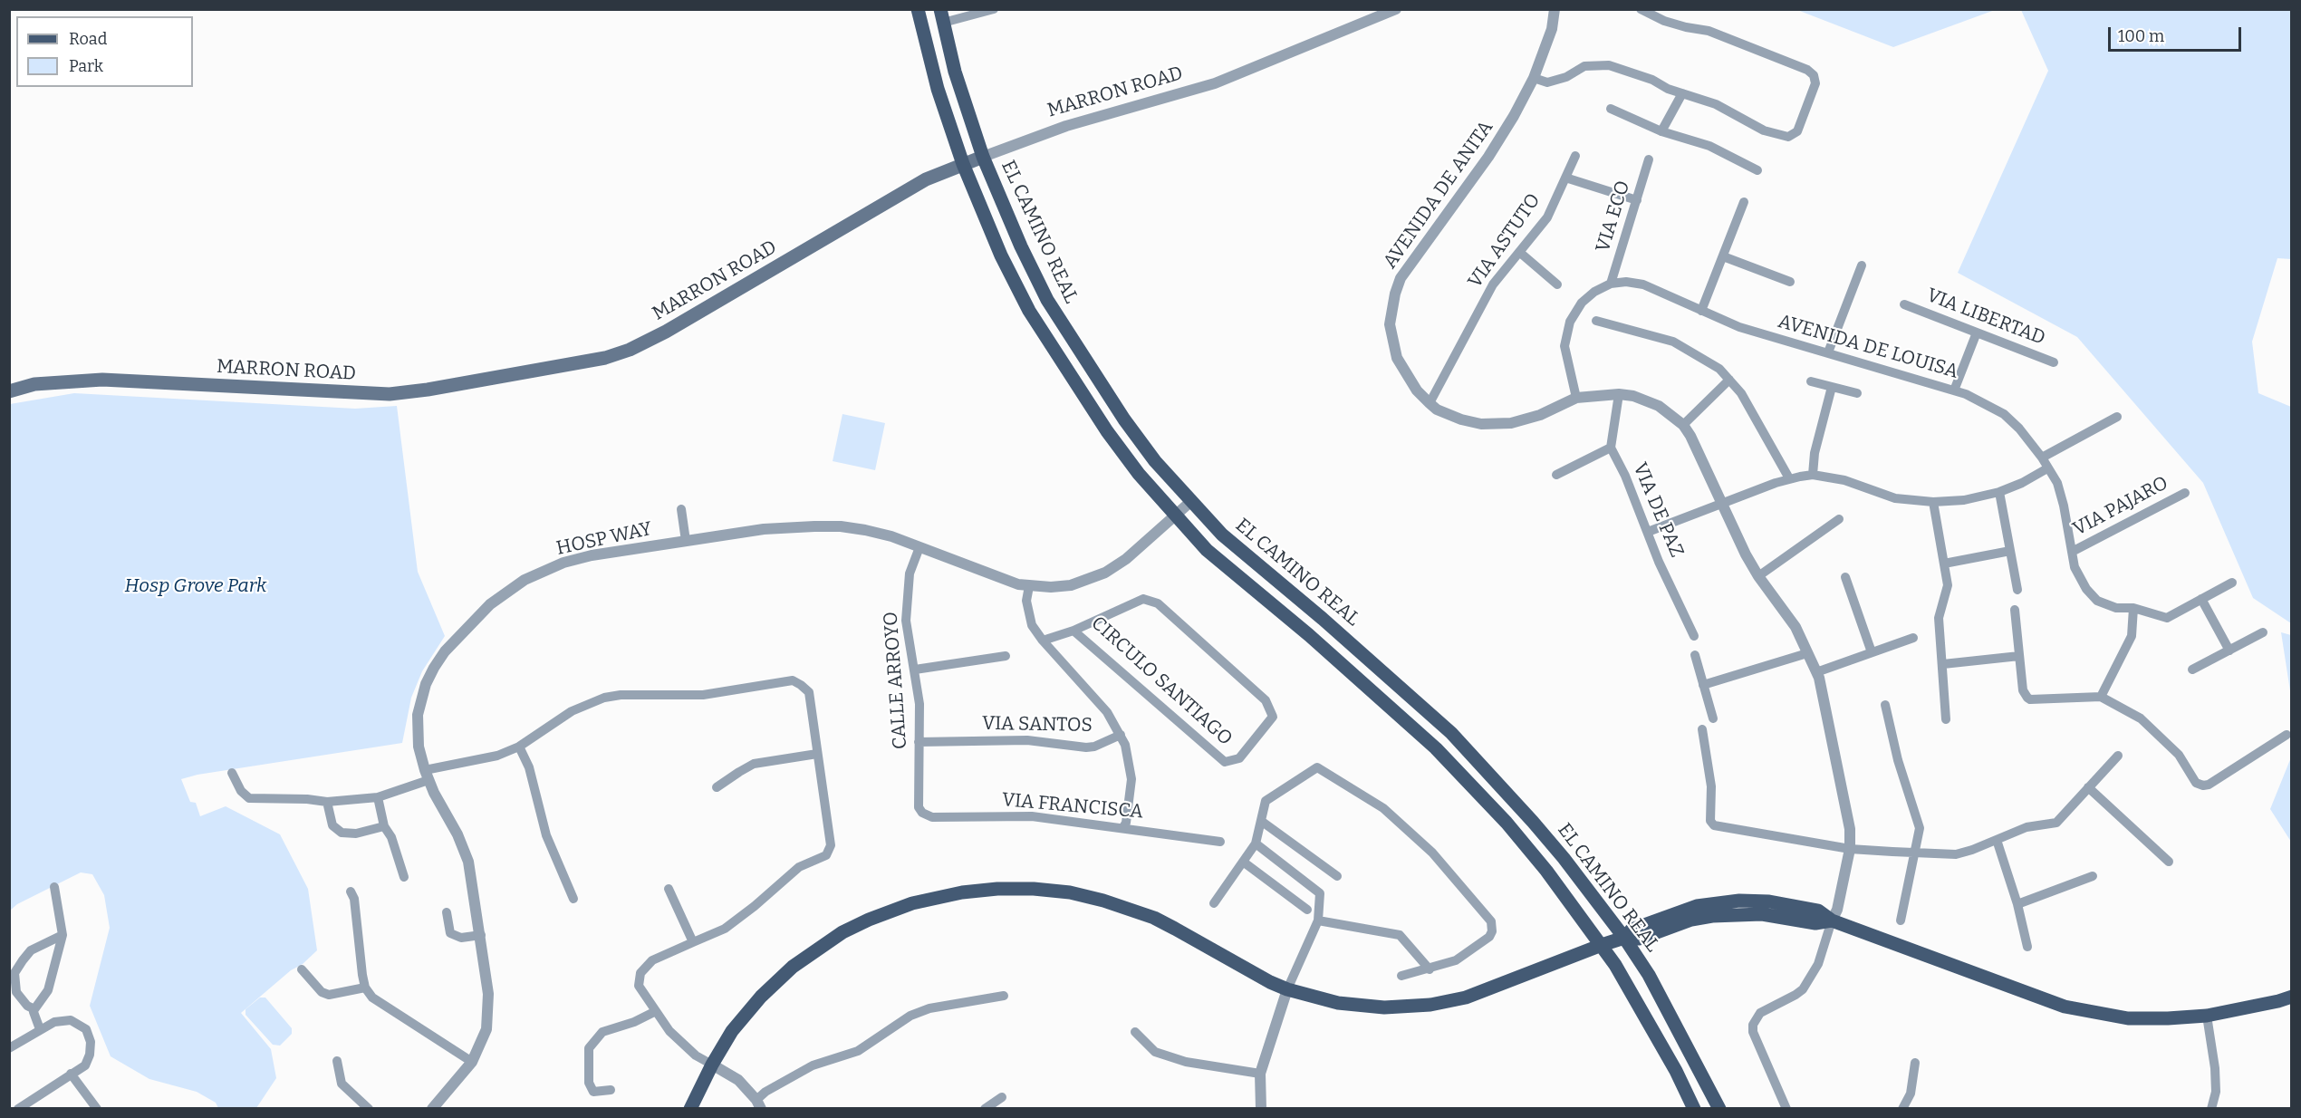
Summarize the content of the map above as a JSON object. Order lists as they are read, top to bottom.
{
  "streets": {
    "main road": ["MARRON ROAD", "EL CAMINO REAL"],
    "street": [
      "AVENIDA DE ANITA",
      "VIA ECO",
      "VIA ASTUTO",
      "VIA LIBERTAD",
      "AVENIDA DE LOUISA",
      "VIA PAJARO",
      "VIA DE PAZ",
      "HOSP WAY",
      "CALLE ARROYO",
      "CIRCULO SANTIAGO",
      "VIA SANTOS",
      "VIA FRANCISCA"
    ]
  },
  "crossings": [
    ["MARRON ROAD", "EL CAMINO REAL"],
    ["AVENIDA DE ANITA", "VIA ASTUTO"],
    ["AVENIDA DE ANITA", "VIA DE PAZ"],
    ["VIA ECO", "AVENIDA DE LOUISA"],
    ["EL CAMINO REAL", "HOSP WAY"],
    ["AVENIDA DE LOUISA", "VIA PAJARO"],
    ["HOSP WAY", "CALLE ARROYO"],
    ["CALLE ARROYO", "VIA SANTOS"],
    ["CALLE ARROYO", "VIA FRANCISCA"]
  ],
  "parks": ["Hosp Grove Park"],
  "legend": ["Road", "Park"],
  "scale_bar": "100 m"
}
